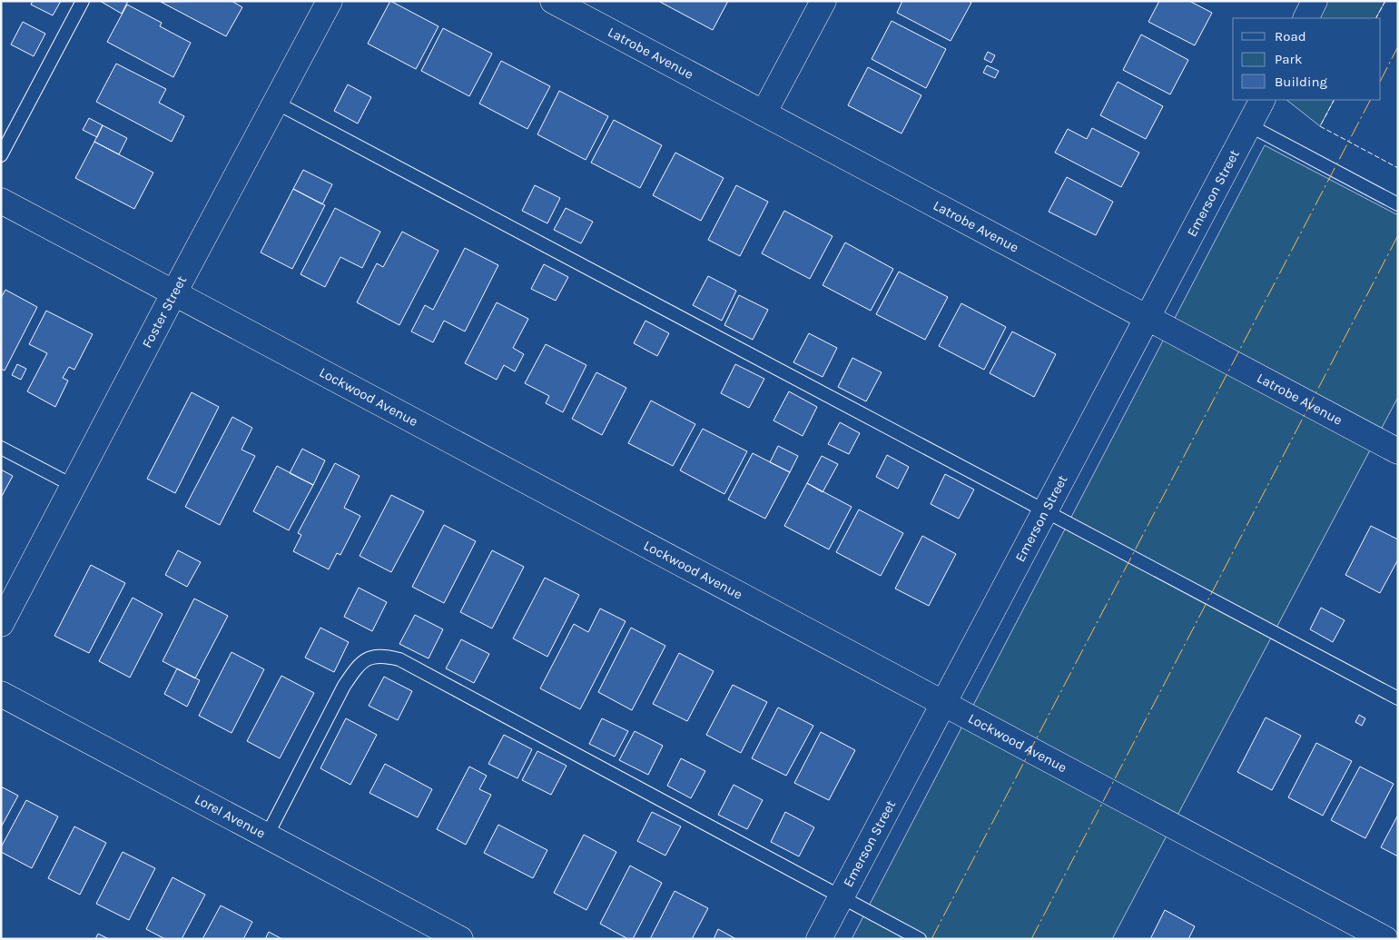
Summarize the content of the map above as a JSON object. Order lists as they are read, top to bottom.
{
  "streets": {
    "street": [
      "Latrobe Avenue",
      "Emerson Street",
      "Foster Street",
      "Lockwood Avenue",
      "Lorel Avenue"
    ]
  },
  "crossings": [
    ["Latrobe Avenue", "Emerson Street"],
    ["Emerson Street", "Lockwood Avenue"],
    ["Foster Street", "Lockwood Avenue"]
  ],
  "legend": ["Road", "Park", "Building"]
}
